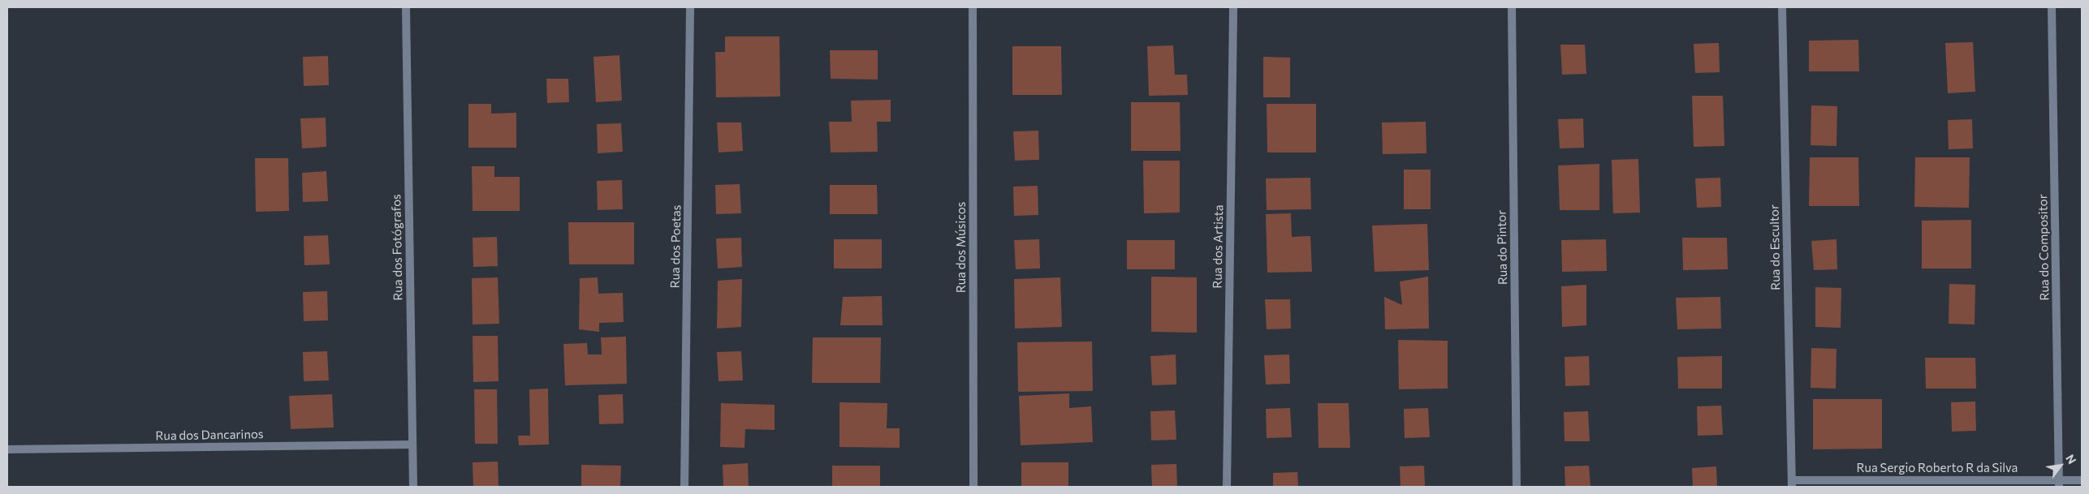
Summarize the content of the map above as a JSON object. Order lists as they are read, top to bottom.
{
  "streets": {
    "street": [
      "Rua dos Poetas",
      "Rua dos Artista",
      "Rua dos Fotógrafos",
      "Rua dos Músicos",
      "Rua do Pintor",
      "Rua do Escultor",
      "Rua do Compositor",
      "Rua dos Dancarinos",
      "Rua Sergio Roberto R da Silva"
    ]
  },
  "crossings": [
    ["Rua dos Fotógrafos", "Rua dos Dancarinos"],
    ["Rua do Escultor", "Rua Sergio Roberto R da Silva"],
    ["Rua do Compositor", "Rua Sergio Roberto R da Silva"]
  ],
  "north": "top right"
}
